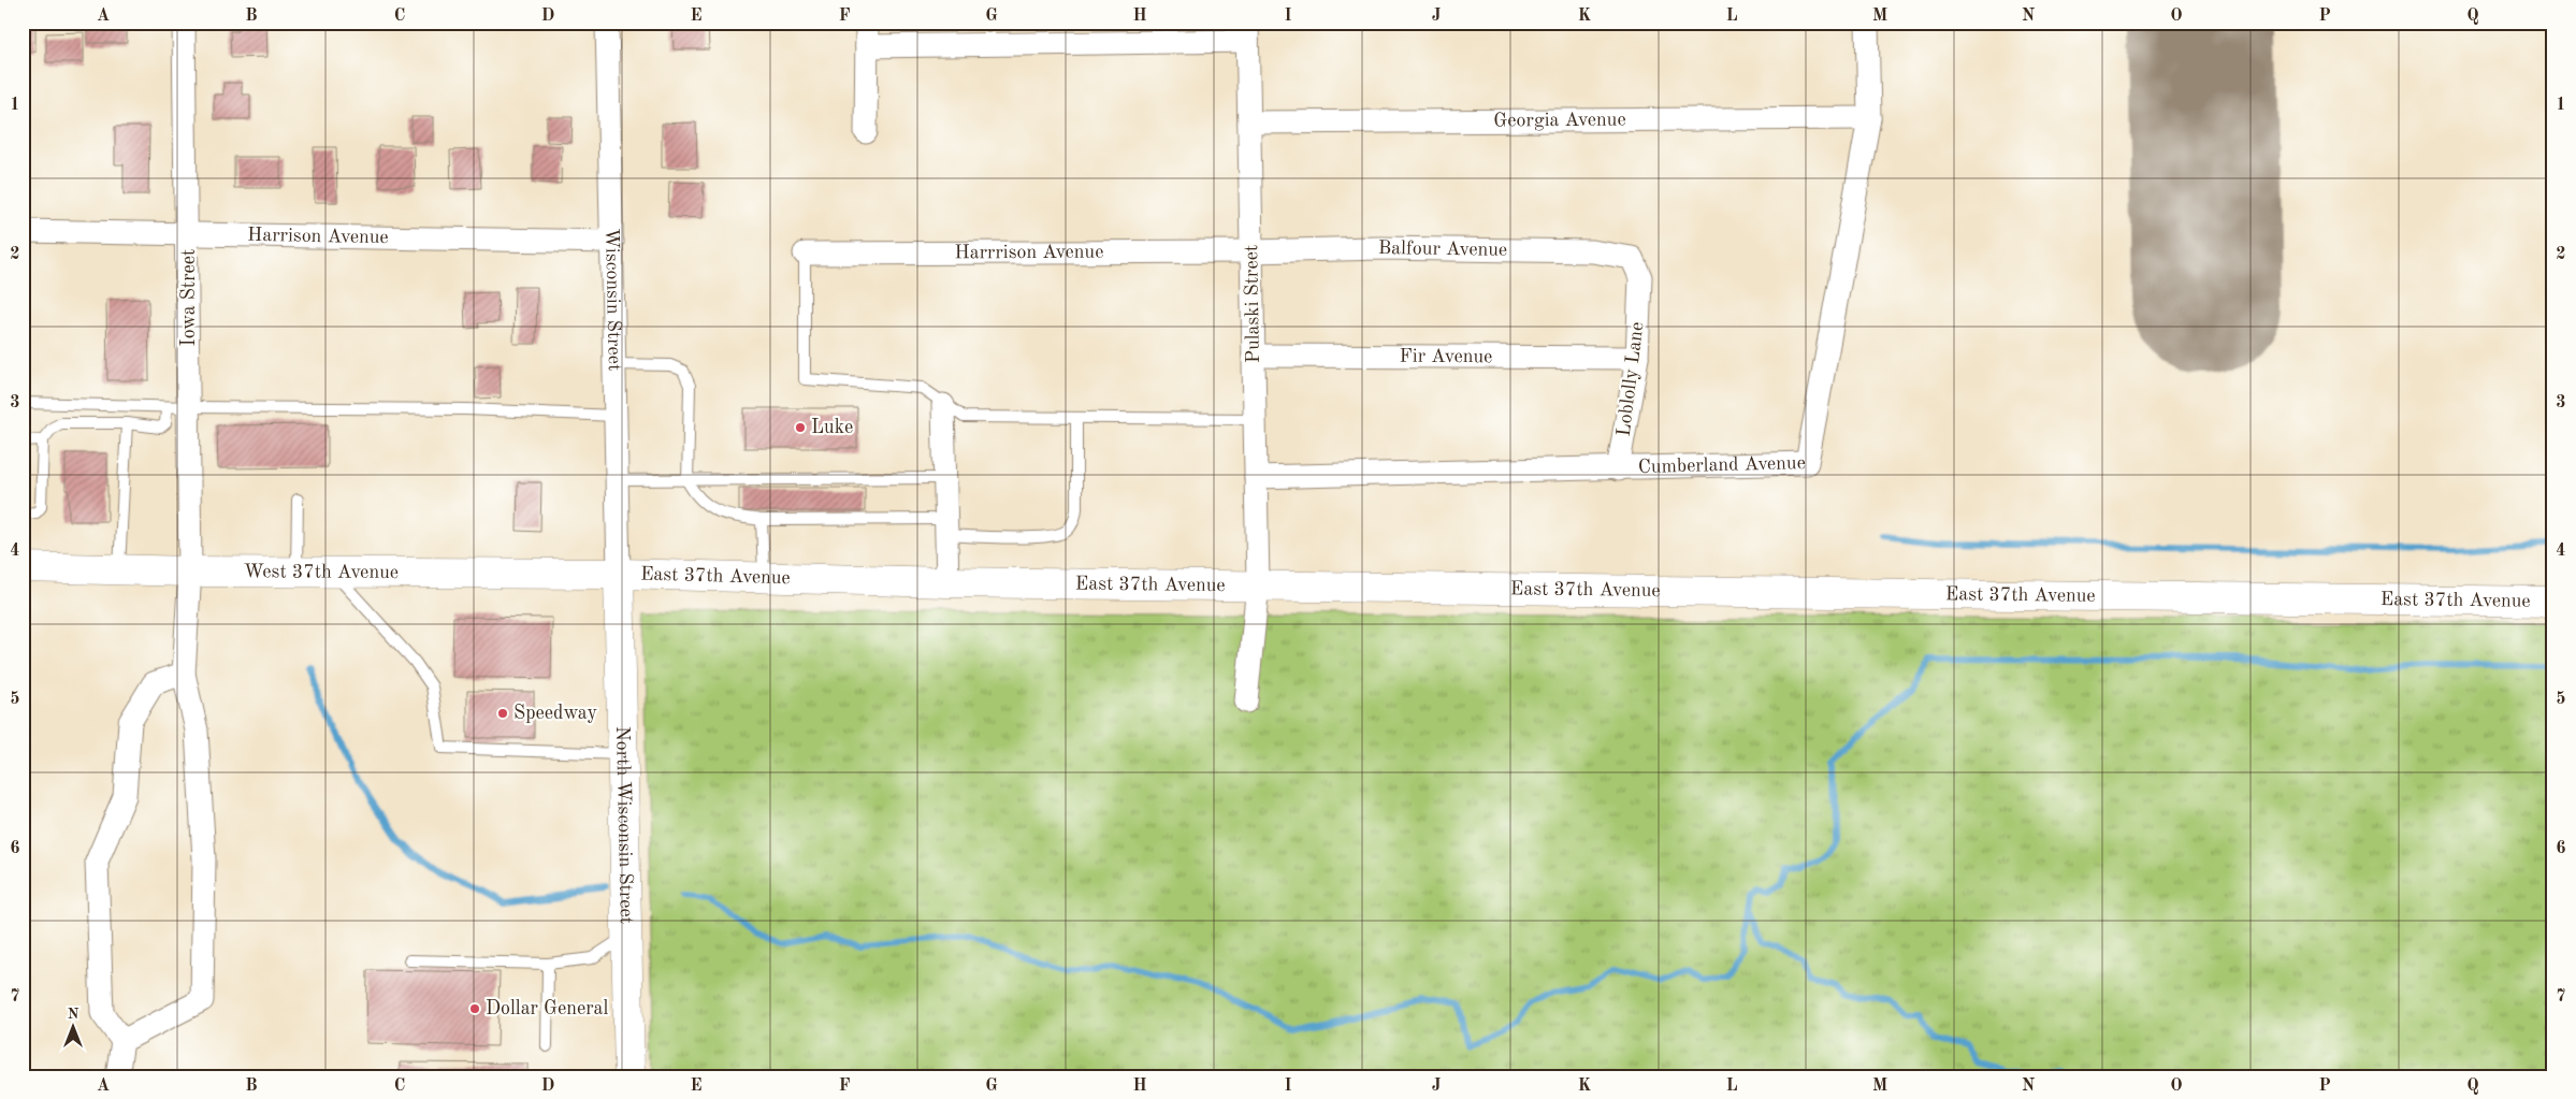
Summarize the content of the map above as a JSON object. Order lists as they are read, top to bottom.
{
  "streets": {
    "main road": ["West 37th Avenue", "East 37th Avenue", "North Wisconsin Street"],
    "street": [
      "Georgia Avenue",
      "Harrison Avenue",
      "Balfour Avenue",
      "Harrrison Avenue",
      "Iowa Street",
      "Wisconsin Street",
      "Pulaski Street",
      "Fir Avenue",
      "Loblolly Lane",
      "Cumberland Avenue"
    ]
  },
  "crossings": [
    ["Georgia Avenue", "Pulaski Street"],
    ["Georgia Avenue", "Cumberland Avenue"],
    ["Harrison Avenue", "Iowa Street"],
    ["Harrison Avenue", "Wisconsin Street"],
    ["Balfour Avenue", "Harrrison Avenue"],
    ["Balfour Avenue", "Pulaski Street"],
    ["Balfour Avenue", "Loblolly Lane"],
    ["Harrrison Avenue", "Pulaski Street"],
    ["Iowa Street", "West 37th Avenue"],
    ["Wisconsin Street", "West 37th Avenue"],
    ["Wisconsin Street", "East 37th Avenue"],
    ["Wisconsin Street", "North Wisconsin Street"],
    ["Pulaski Street", "Fir Avenue"],
    ["Pulaski Street", "Cumberland Avenue"],
    ["Pulaski Street", "East 37th Avenue"],
    ["Fir Avenue", "Loblolly Lane"],
    ["Loblolly Lane", "Cumberland Avenue"],
    ["West 37th Avenue", "East 37th Avenue"],
    ["West 37th Avenue", "North Wisconsin Street"],
    ["East 37th Avenue", "North Wisconsin Street"]
  ],
  "places": ["Luke", "Speedway", "Dollar General"],
  "north": "top",
  "grid": {
    "columns": [
      "A",
      "B",
      "C",
      "D",
      "E",
      "F",
      "G",
      "H",
      "I",
      "J",
      "K",
      "L",
      "M",
      "N",
      "O",
      "P",
      "Q"
    ],
    "rows": [
      "1",
      "2",
      "3",
      "4",
      "5",
      "6",
      "7"
    ]
  }
}
